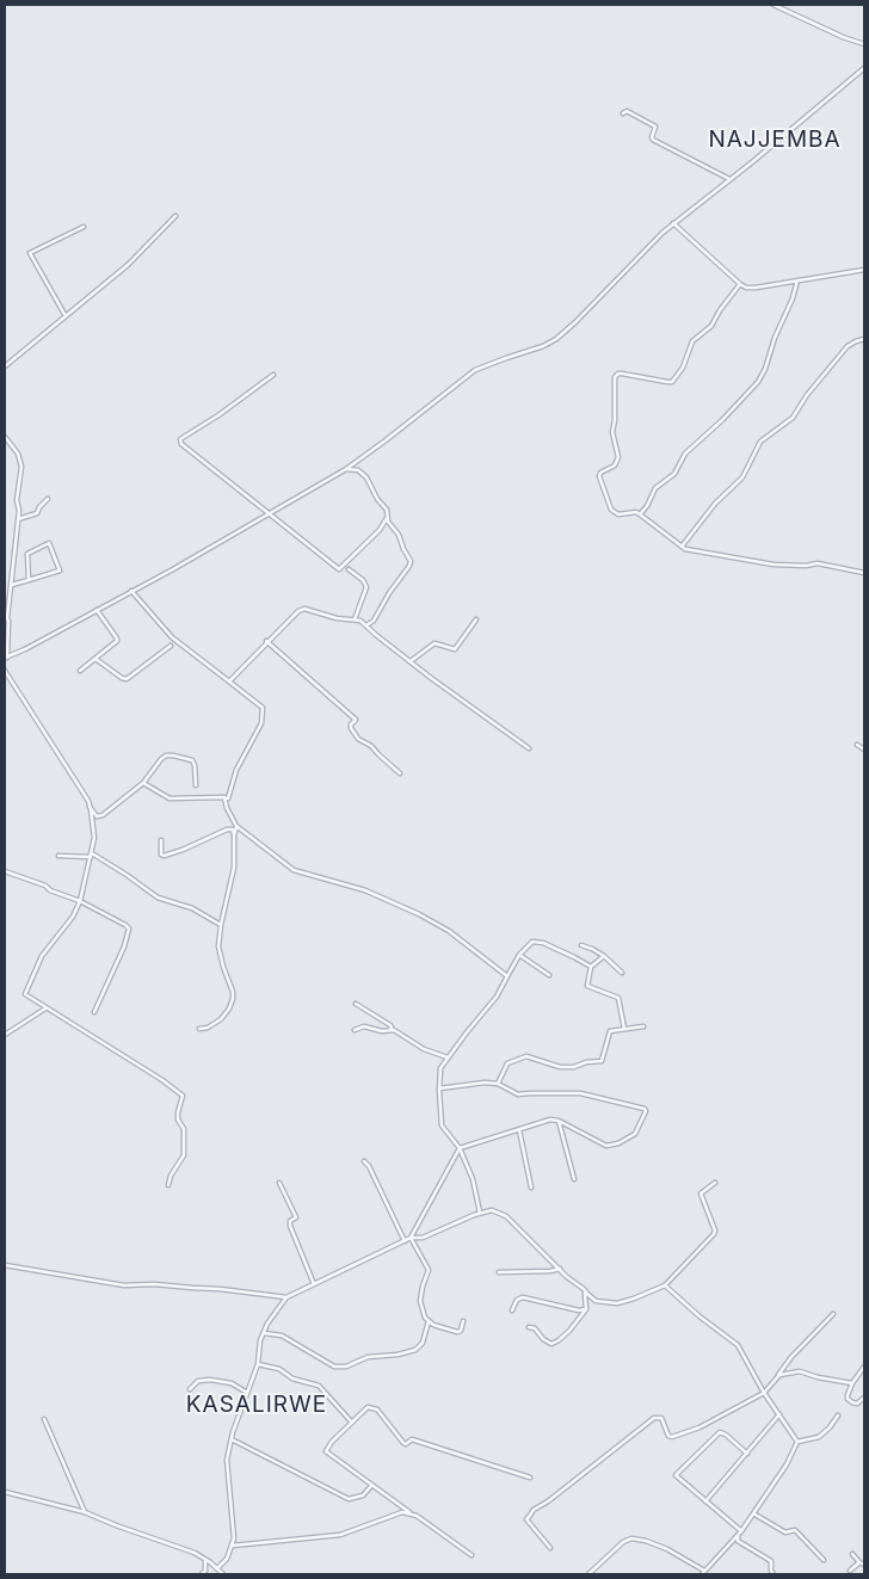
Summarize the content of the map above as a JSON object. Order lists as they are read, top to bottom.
{
  "districts": ["NAJJEMBA", "KASALIRWE"]
}
